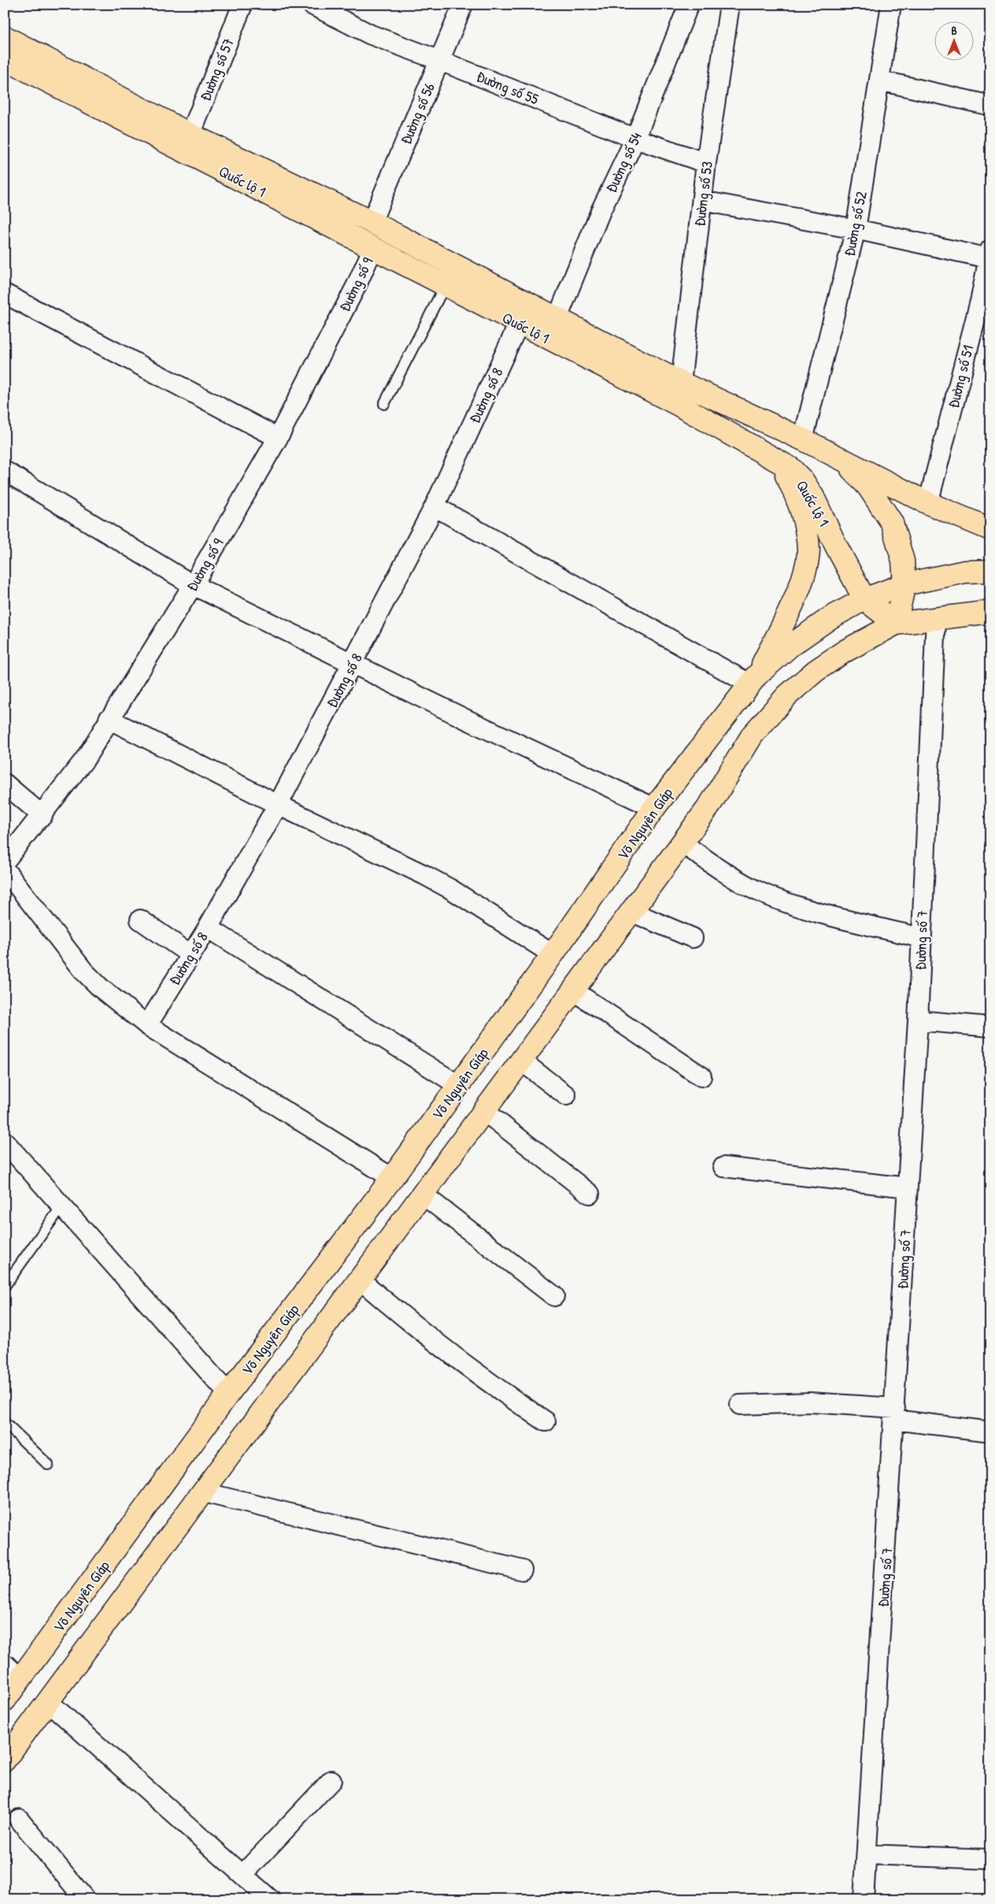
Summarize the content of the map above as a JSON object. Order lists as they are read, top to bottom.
{
  "streets": {
    "highway": ["Quốc lộ 1", "Võ Nguyên Giáp"],
    "street": [
      "Đường số 57",
      "Đường số 55",
      "Đường số 56",
      "Đường số 54",
      "Đường số 53",
      "Đường số 52",
      "Đường số 9",
      "Đường số 51",
      "Đường số 8",
      "Đường số 7"
    ]
  },
  "crossings": [
    ["Đường số 57", "Quốc lộ 1"],
    ["Đường số 55", "Đường số 56"],
    ["Đường số 55", "Đường số 54"],
    ["Đường số 55", "Đường số 53"],
    ["Đường số 56", "Quốc lộ 1"],
    ["Đường số 54", "Quốc lộ 1"],
    ["Quốc lộ 1", "Đường số 53"],
    ["Quốc lộ 1", "Đường số 52"],
    ["Quốc lộ 1", "Đường số 9"],
    ["Quốc lộ 1", "Đường số 51"],
    ["Quốc lộ 1", "Đường số 8"],
    ["Quốc lộ 1", "Võ Nguyên Giáp"]
  ],
  "north": "top"
}
